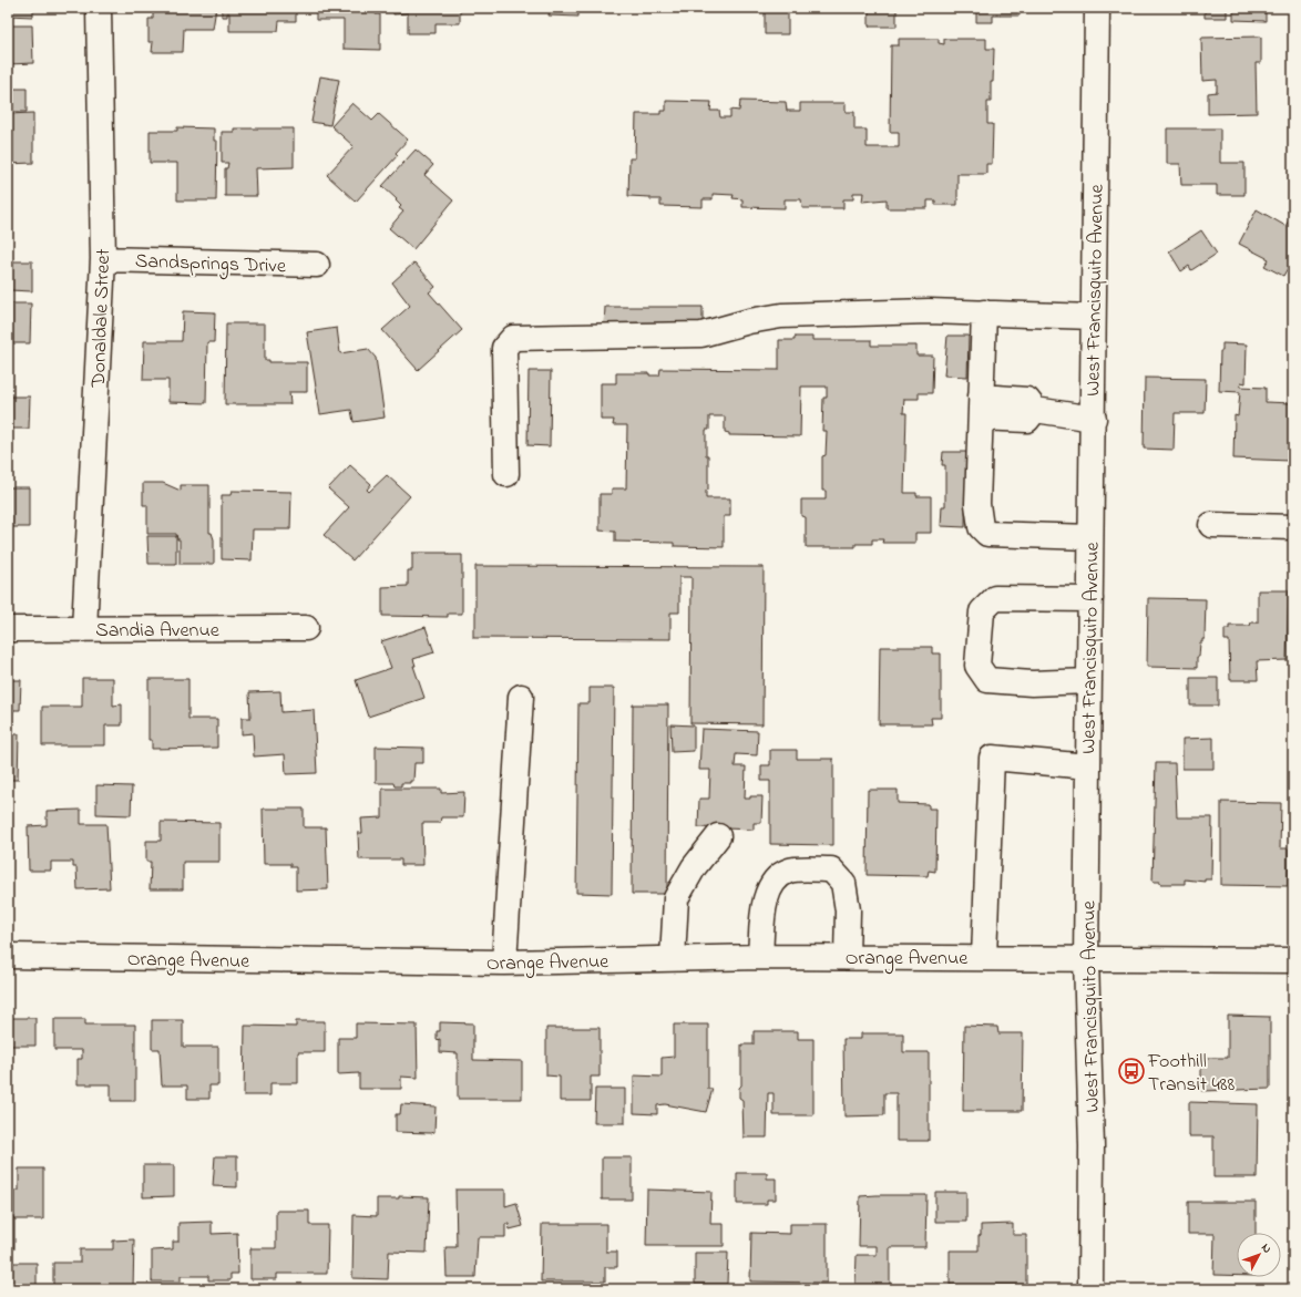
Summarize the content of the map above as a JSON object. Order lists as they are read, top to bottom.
{
  "streets": {
    "street": [
      "Sandsprings Drive",
      "West Francisquito Avenue",
      "Donaldale Street",
      "Sandia Avenue",
      "Orange Avenue"
    ]
  },
  "crossings": [
    ["Sandsprings Drive", "Donaldale Street"],
    ["West Francisquito Avenue", "Orange Avenue"],
    ["Donaldale Street", "Sandia Avenue"]
  ],
  "places": {
    "bus stop": ["Foothill Transit 488"]
  },
  "north": "top right"
}
